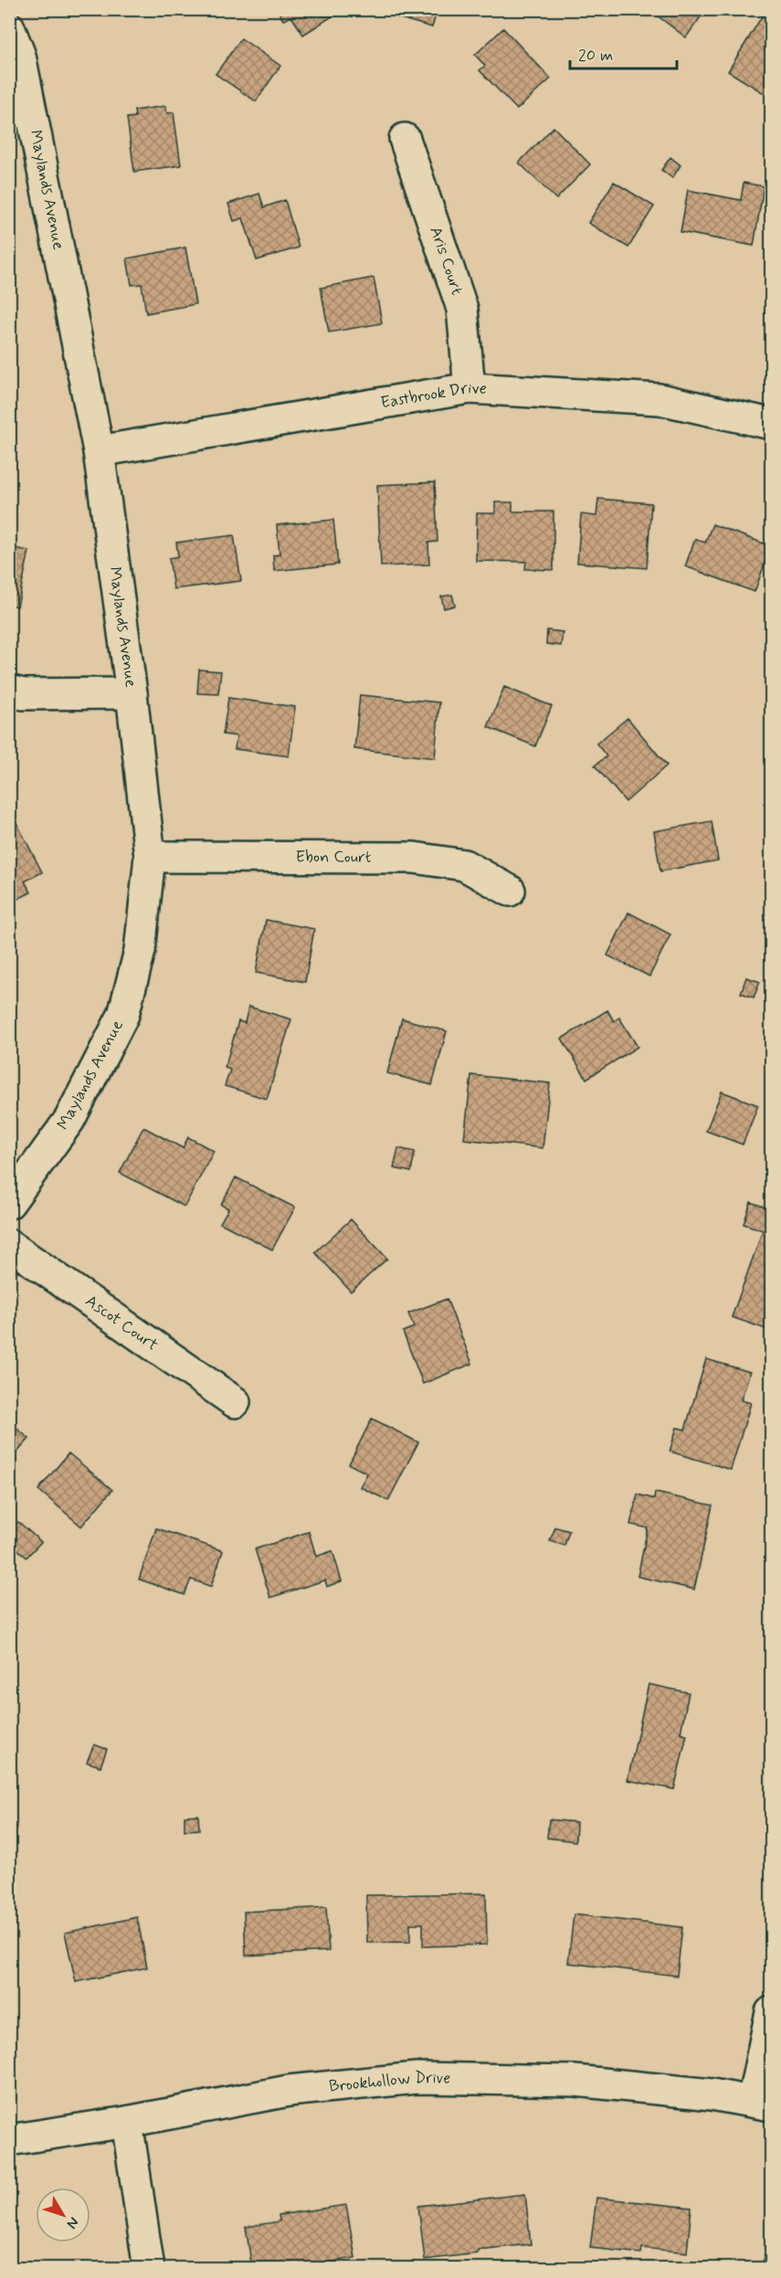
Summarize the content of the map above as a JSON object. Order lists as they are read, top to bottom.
{
  "streets": {
    "street": [
      "Maylands Avenue",
      "Aris Court",
      "Eastbrook Drive",
      "Ebon Court",
      "Ascot Court",
      "Brookhollow Drive"
    ]
  },
  "crossings": [
    ["Maylands Avenue", "Eastbrook Drive"],
    ["Maylands Avenue", "Ebon Court"],
    ["Aris Court", "Eastbrook Drive"]
  ],
  "scale_bar": "20 m",
  "north": "bottom right"
}
